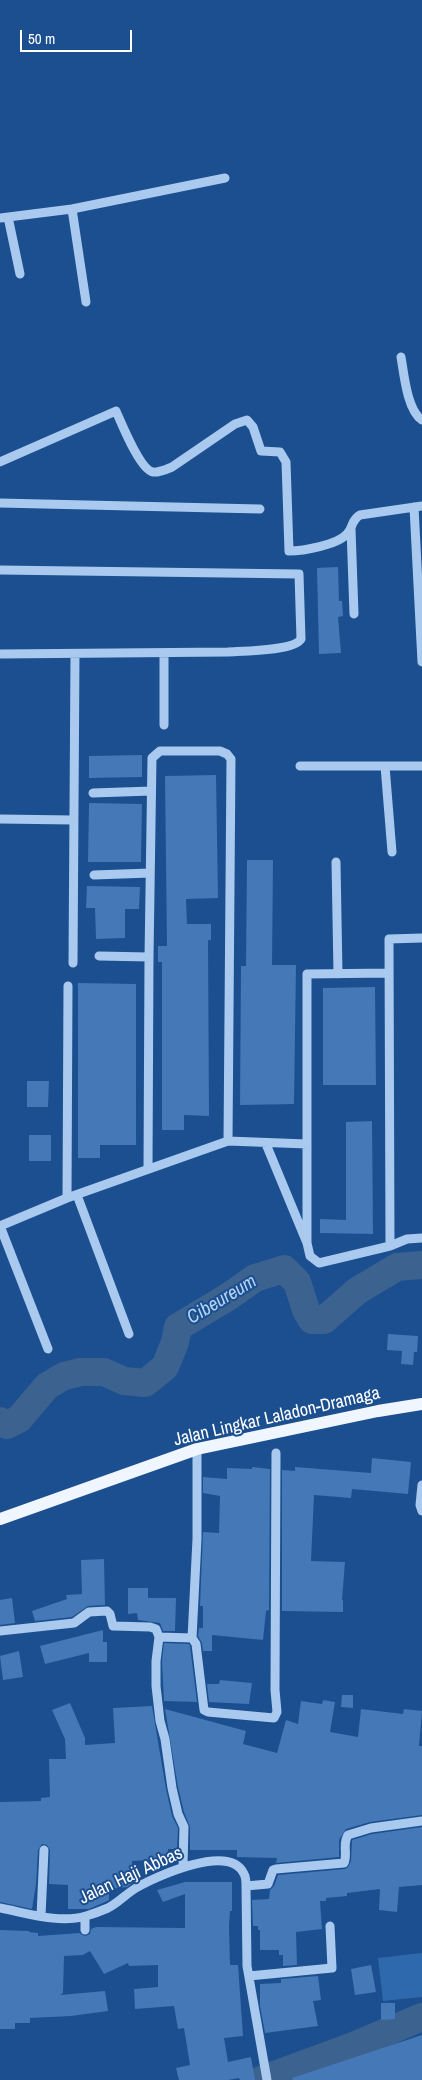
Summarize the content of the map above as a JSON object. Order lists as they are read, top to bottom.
{
  "streets": {
    "main road": ["Jalan Lingkar Laladon-Dramaga"],
    "street": ["Jalan Haji Abbas"]
  },
  "water": ["Cibeureum"],
  "scale_bar": "50 m"
}
